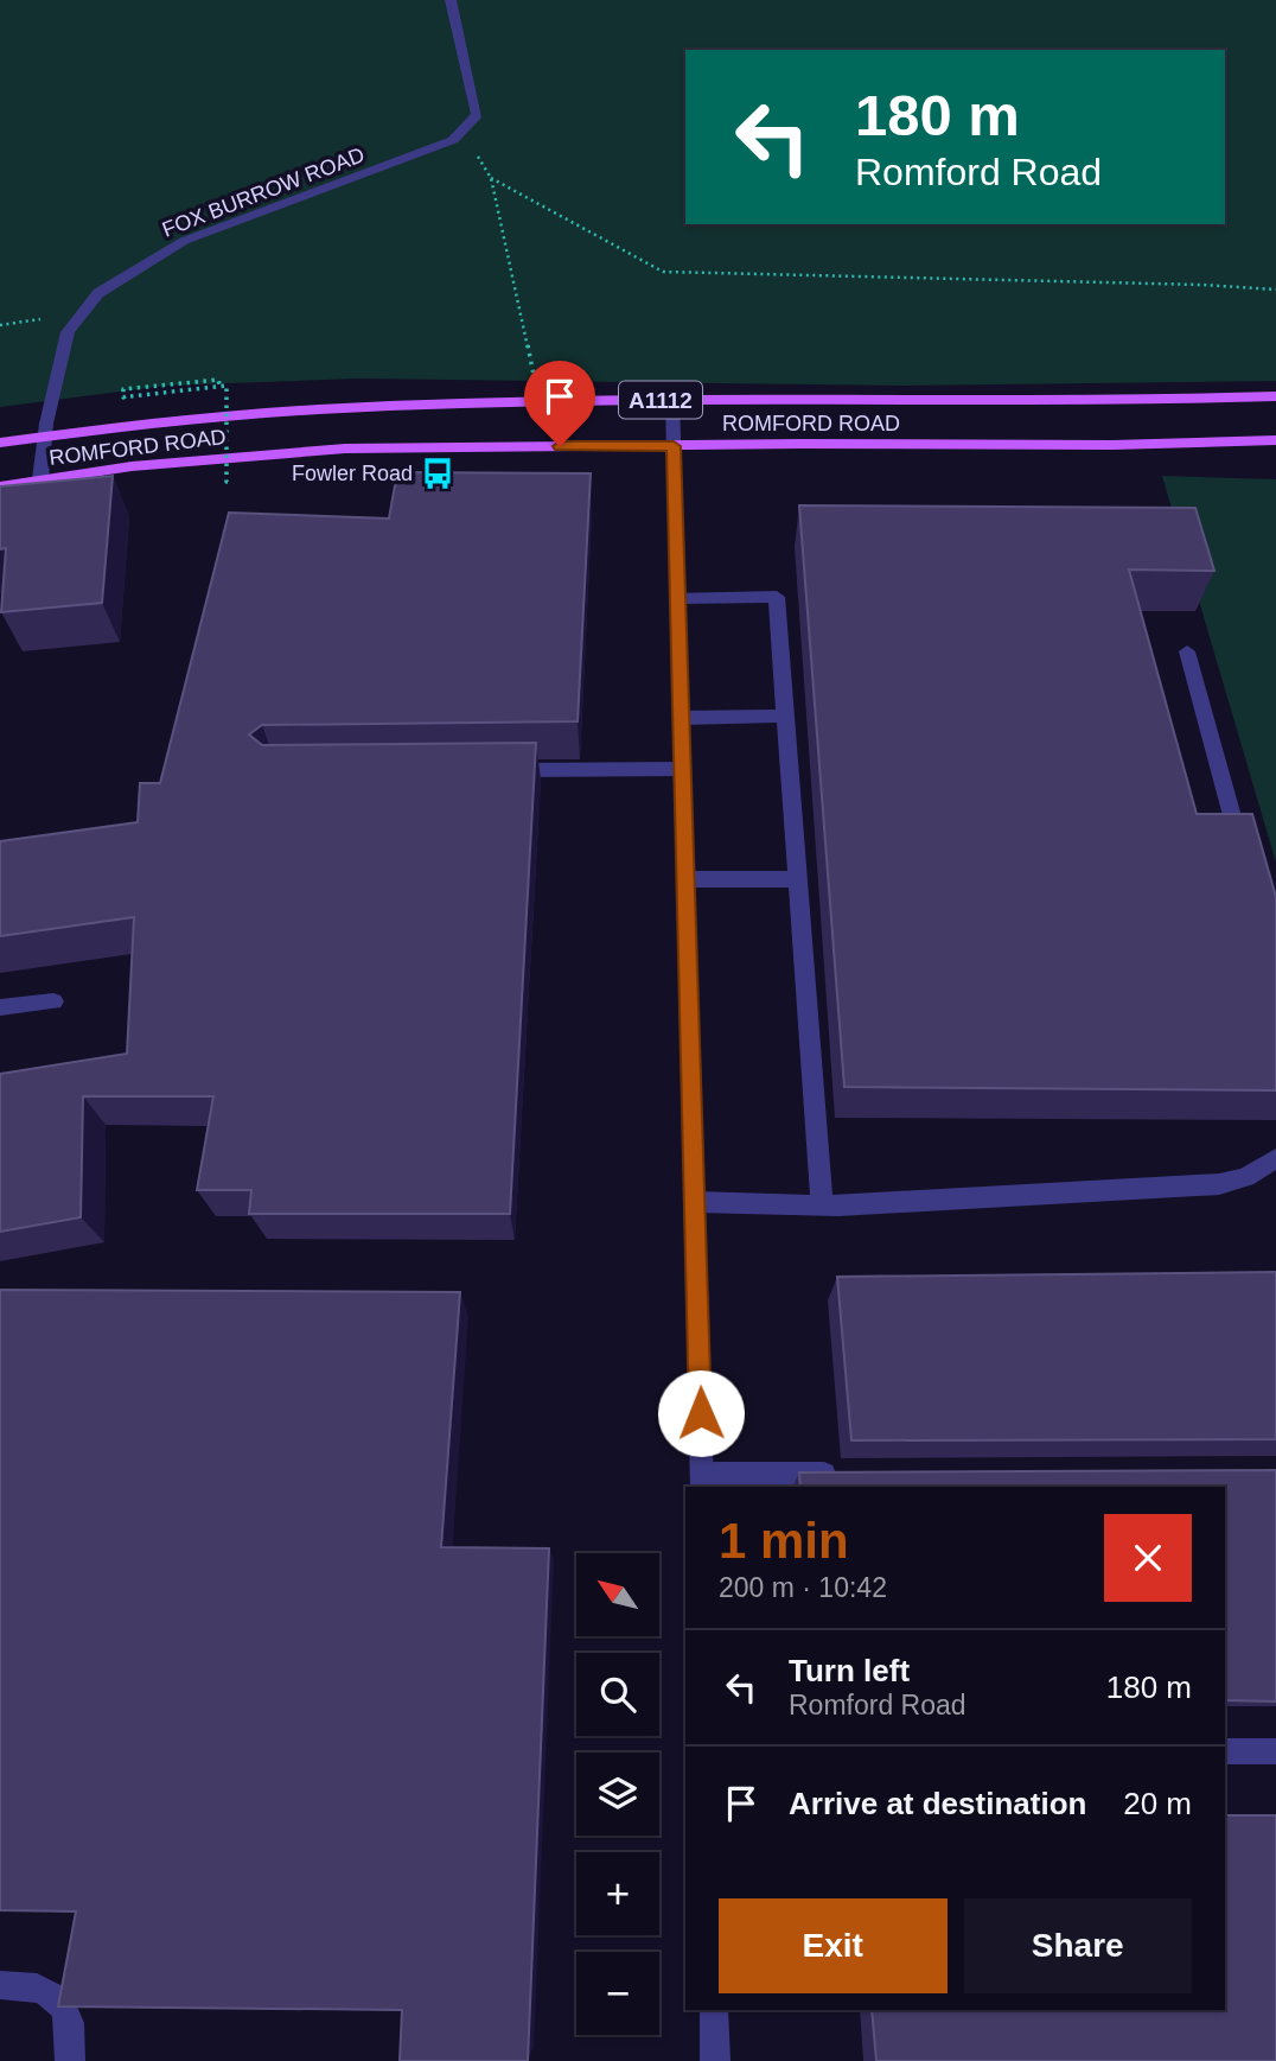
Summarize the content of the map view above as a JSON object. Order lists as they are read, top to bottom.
{
  "streets": {
    "main road": ["A1112", "ROMFORD ROAD"],
    "street": ["FOX BURROW ROAD"]
  },
  "crossings": [
    ["FOX BURROW ROAD", "ROMFORD ROAD"]
  ],
  "places": {
    "bus stop": ["Fowler Road"]
  },
  "north": "top left",
  "page": {
    "turn": ["180 m", "Romford Road"],
    "heading": ["1 min", "200 m · 10:42"],
    "map_buttons": ["+", "−"],
    "list": [
      {
        "name": "Turn left",
        "note": "Romford Road",
        "value": "180 m"
      },
      {
        "name": "Arrive at destination",
        "value": "20 m"
      }
    ],
    "buttons": ["Exit", "Share"]
  }
}
